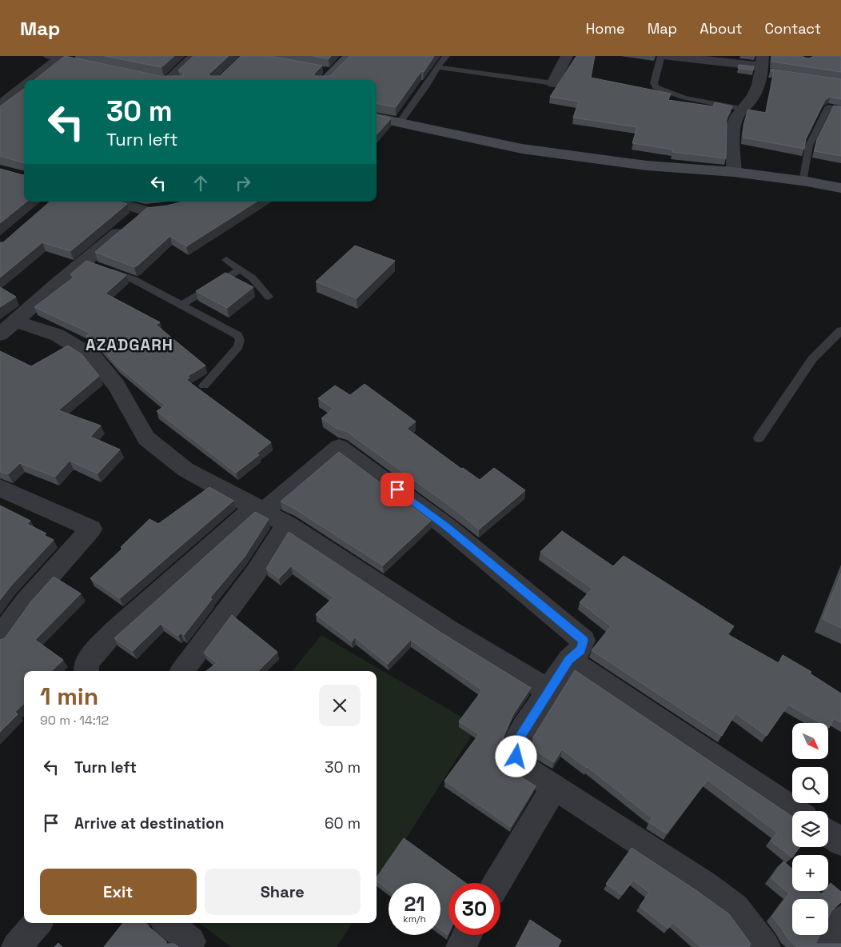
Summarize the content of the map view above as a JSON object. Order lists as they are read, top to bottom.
{
  "districts": ["AZADGARH"],
  "north": "bottom right",
  "page": {
    "header": "Map",
    "nav": [
      "Home",
      "Map",
      "About",
      "Contact"
    ],
    "turn": ["30 m", "Turn left"],
    "heading": ["1 min", "90 m · 14:12"],
    "map_buttons": ["+", "−"],
    "list": [
      {
        "name": "Turn left",
        "value": "30 m"
      },
      {
        "name": "Arrive at destination",
        "value": "60 m"
      }
    ],
    "buttons": ["Exit", "Share"],
    "speed": "21 km/h",
    "limit": "30"
  }
}
